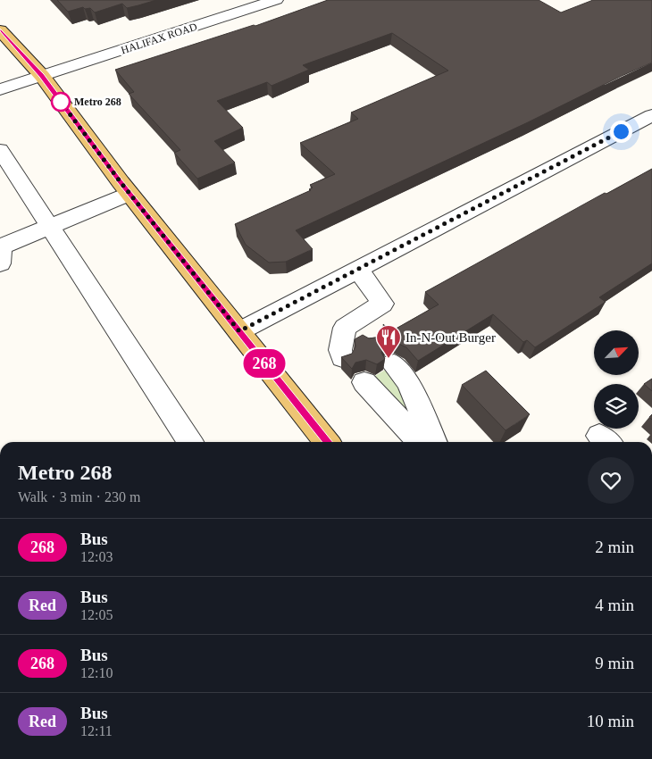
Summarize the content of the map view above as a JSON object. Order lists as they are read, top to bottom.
{
  "streets": {
    "street": ["HALIFAX ROAD"]
  },
  "places": {
    "other": ["Metro 268"],
    "restaurant": ["In-N-Out Burger"]
  },
  "lines": ["bus line 268"],
  "north": "top right",
  "page": {
    "on_map": "268",
    "heading": ["Metro 268", "Walk · 3 min · 230 m"],
    "list": [
      {
        "mark": "268",
        "name": "Bus",
        "note": "12:03",
        "value": "2 min"
      },
      {
        "mark": "Red",
        "name": "Bus",
        "note": "12:05",
        "value": "4 min"
      },
      {
        "mark": "268",
        "name": "Bus",
        "note": "12:10",
        "value": "9 min"
      },
      {
        "mark": "Red",
        "name": "Bus",
        "note": "12:11",
        "value": "10 min"
      }
    ]
  }
}
